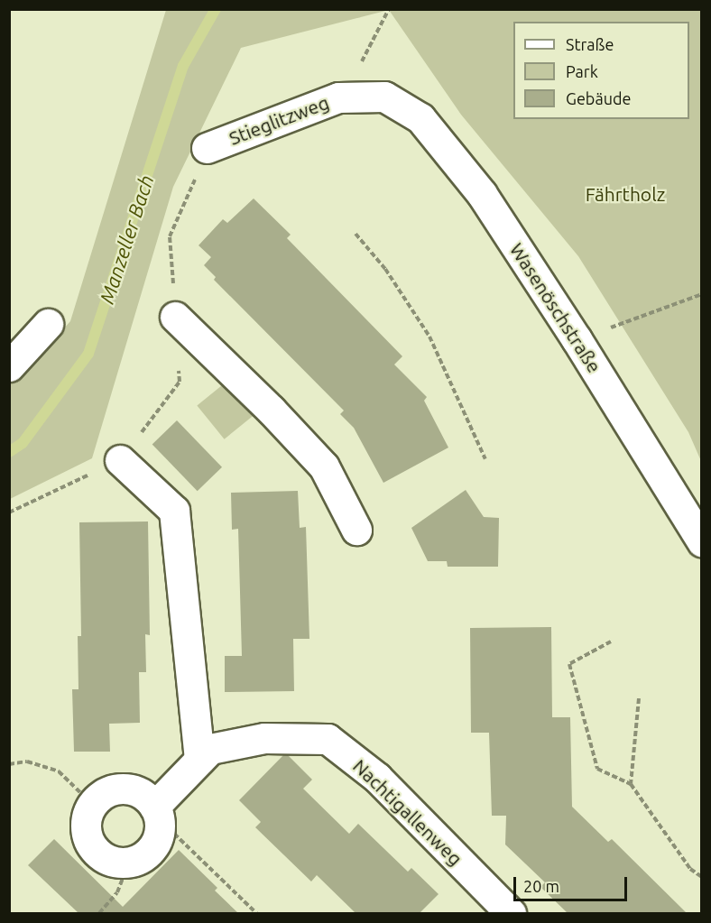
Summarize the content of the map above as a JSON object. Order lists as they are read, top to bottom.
{
  "streets": {
    "street": ["Stieglitzweg", "Wasenöschstraße", "Nachtigallenweg"]
  },
  "crossings": [
    ["Stieglitzweg", "Wasenöschstraße"]
  ],
  "water": ["Manzeller Bach"],
  "parks": ["Fährtholz"],
  "legend": ["Straße", "Park", "Gebäude"],
  "scale_bar": "20 m"
}
